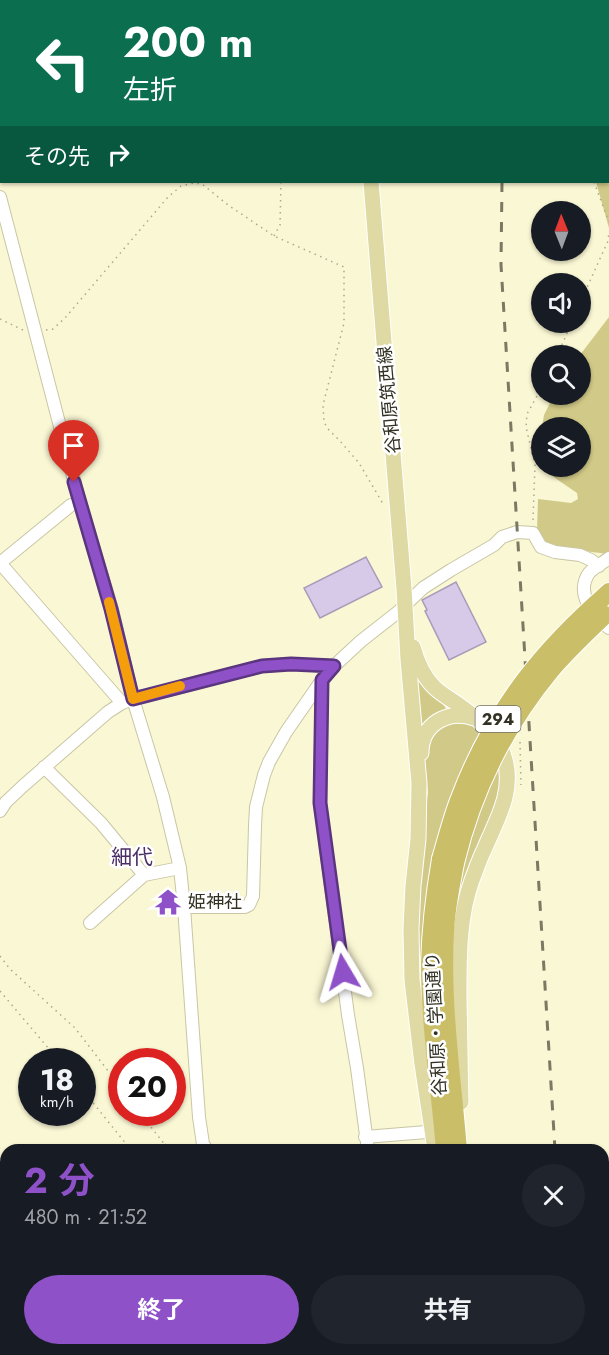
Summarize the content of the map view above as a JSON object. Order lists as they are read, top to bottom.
{
  "streets": {
    "highway": ["294", "谷和原・学園通り"],
    "main road": ["谷和原筑西線"]
  },
  "districts": ["細代"],
  "places": {
    "temple": ["姫神社"]
  },
  "north": "top",
  "page": {
    "turn": ["200 m", "左折"],
    "then": "その先",
    "speed": "18 km/h",
    "limit": "20",
    "heading": ["2 分", "480 m · 21:52"],
    "buttons": ["終了", "共有"]
  }
}
